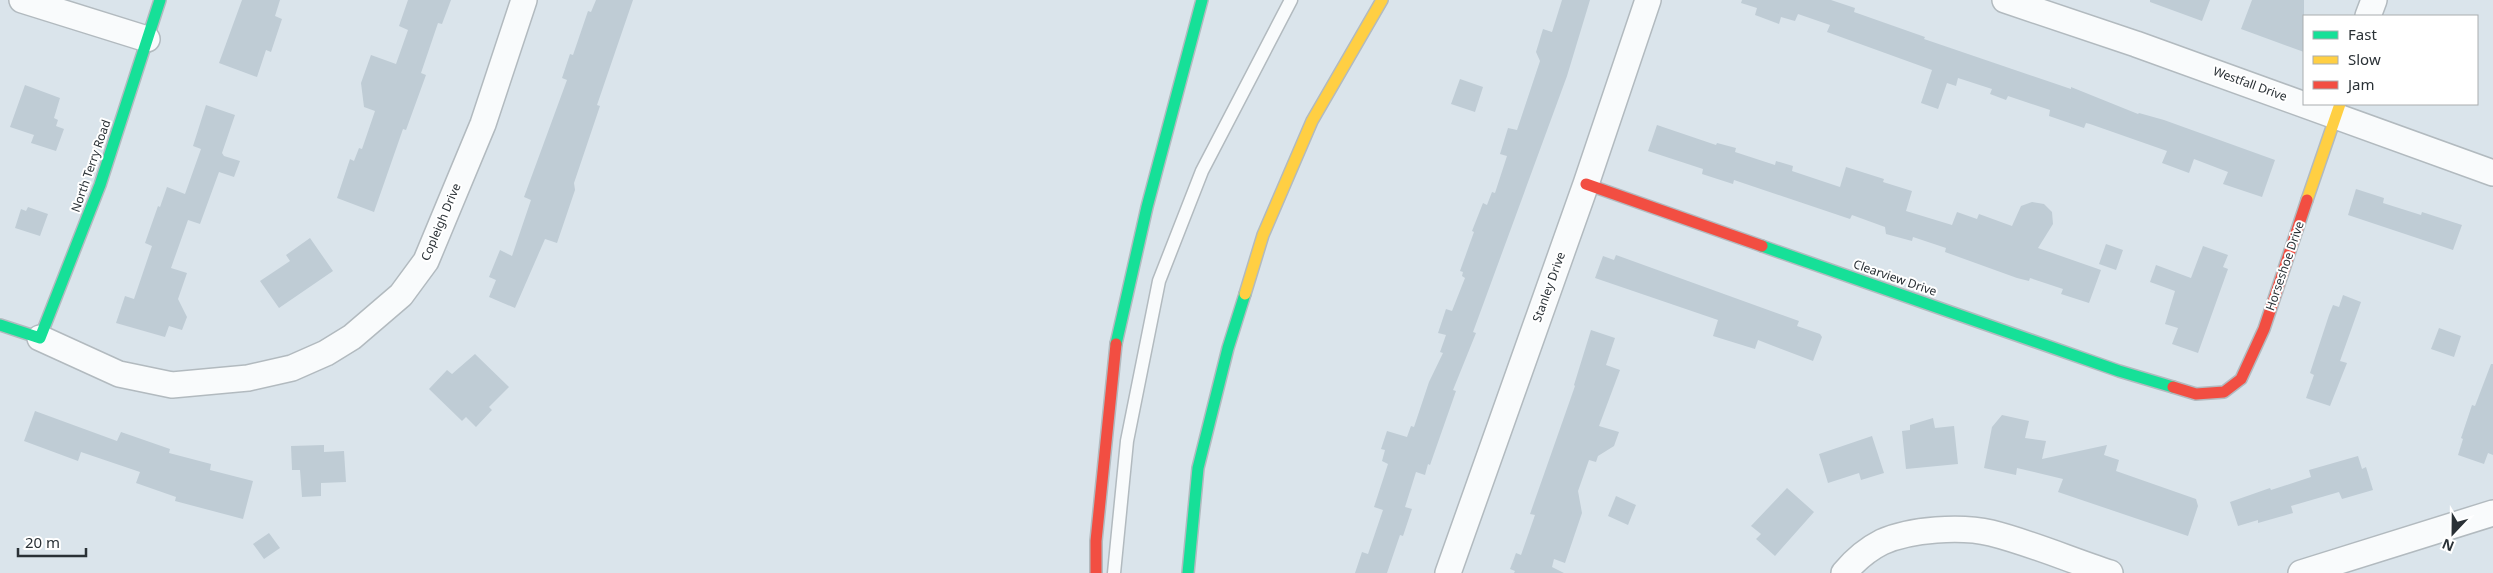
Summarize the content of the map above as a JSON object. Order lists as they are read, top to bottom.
{
  "streets": {
    "main road": ["North Terry Road", "Horseshoe Drive", "Clearview Drive"],
    "street": ["Westfall Drive", "Copleigh Drive", "Stanley Drive"]
  },
  "crossings": [
    ["Westfall Drive", "Horseshoe Drive"],
    ["North Terry Road", "Copleigh Drive"],
    ["Horseshoe Drive", "Clearview Drive"],
    ["Clearview Drive", "Stanley Drive"]
  ],
  "legend": ["Fast", "Slow", "Jam"],
  "scale_bar": "20 m",
  "north": "bottom"
}
